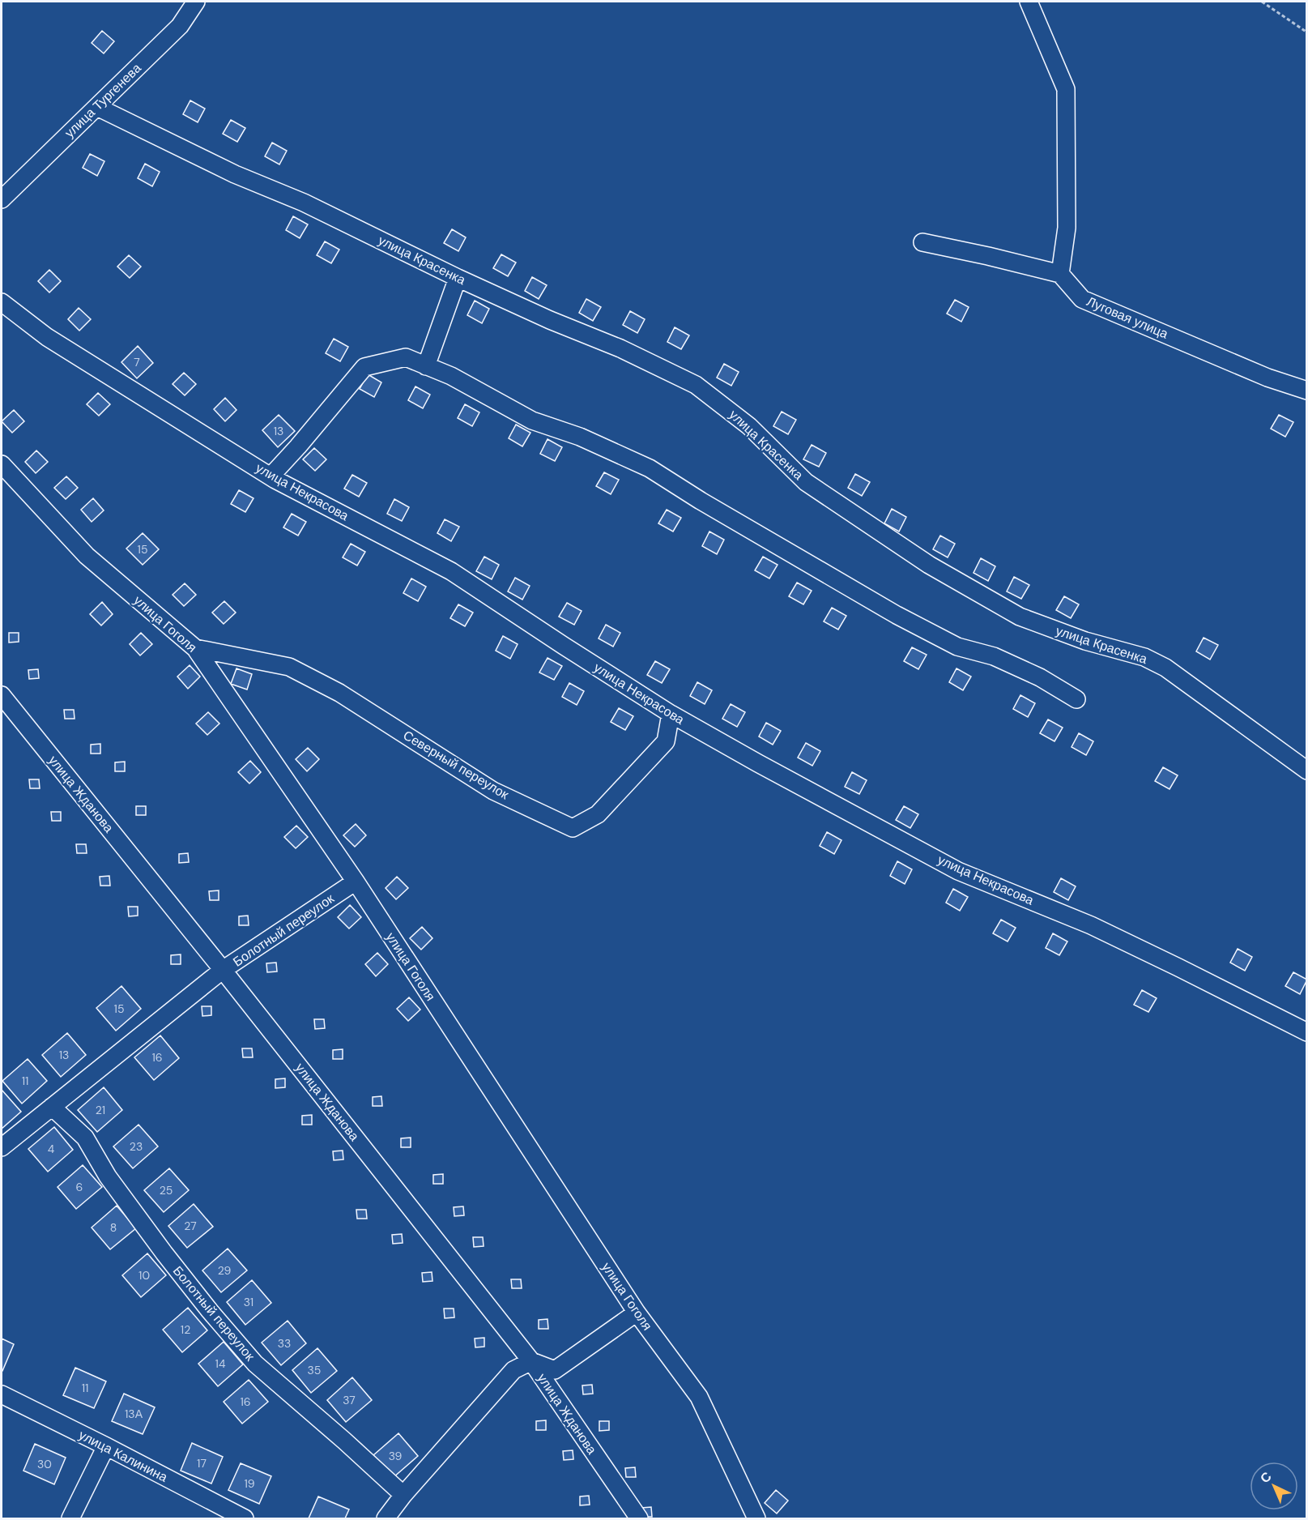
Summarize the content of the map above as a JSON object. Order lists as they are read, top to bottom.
{
  "streets": {
    "street": [
      "улица Тургенева",
      "улица Красенка",
      "Луговая улица",
      "улица Некрасова",
      "улица Гоголя",
      "Северный переулок",
      "улица Жданова",
      "Болотный переулок",
      "улица Калинина"
    ]
  },
  "crossings": [
    ["улица Тургенева", "улица Красенка"],
    ["улица Некрасова", "Северный переулок"],
    ["улица Гоголя", "Северный переулок"],
    ["улица Гоголя", "Болотный переулок"],
    ["улица Жданова", "Болотный переулок"]
  ],
  "house_numbers": [
    "7",
    "13",
    "15",
    "15",
    "13",
    "16",
    "11",
    "21",
    "23",
    "4",
    "6",
    "25",
    "27",
    "8",
    "29",
    "10",
    "31",
    "12",
    "33",
    "14",
    "35",
    "11",
    "37",
    "16",
    "13А",
    "39",
    "17",
    "30",
    "19"
  ],
  "north": "top left"
}
